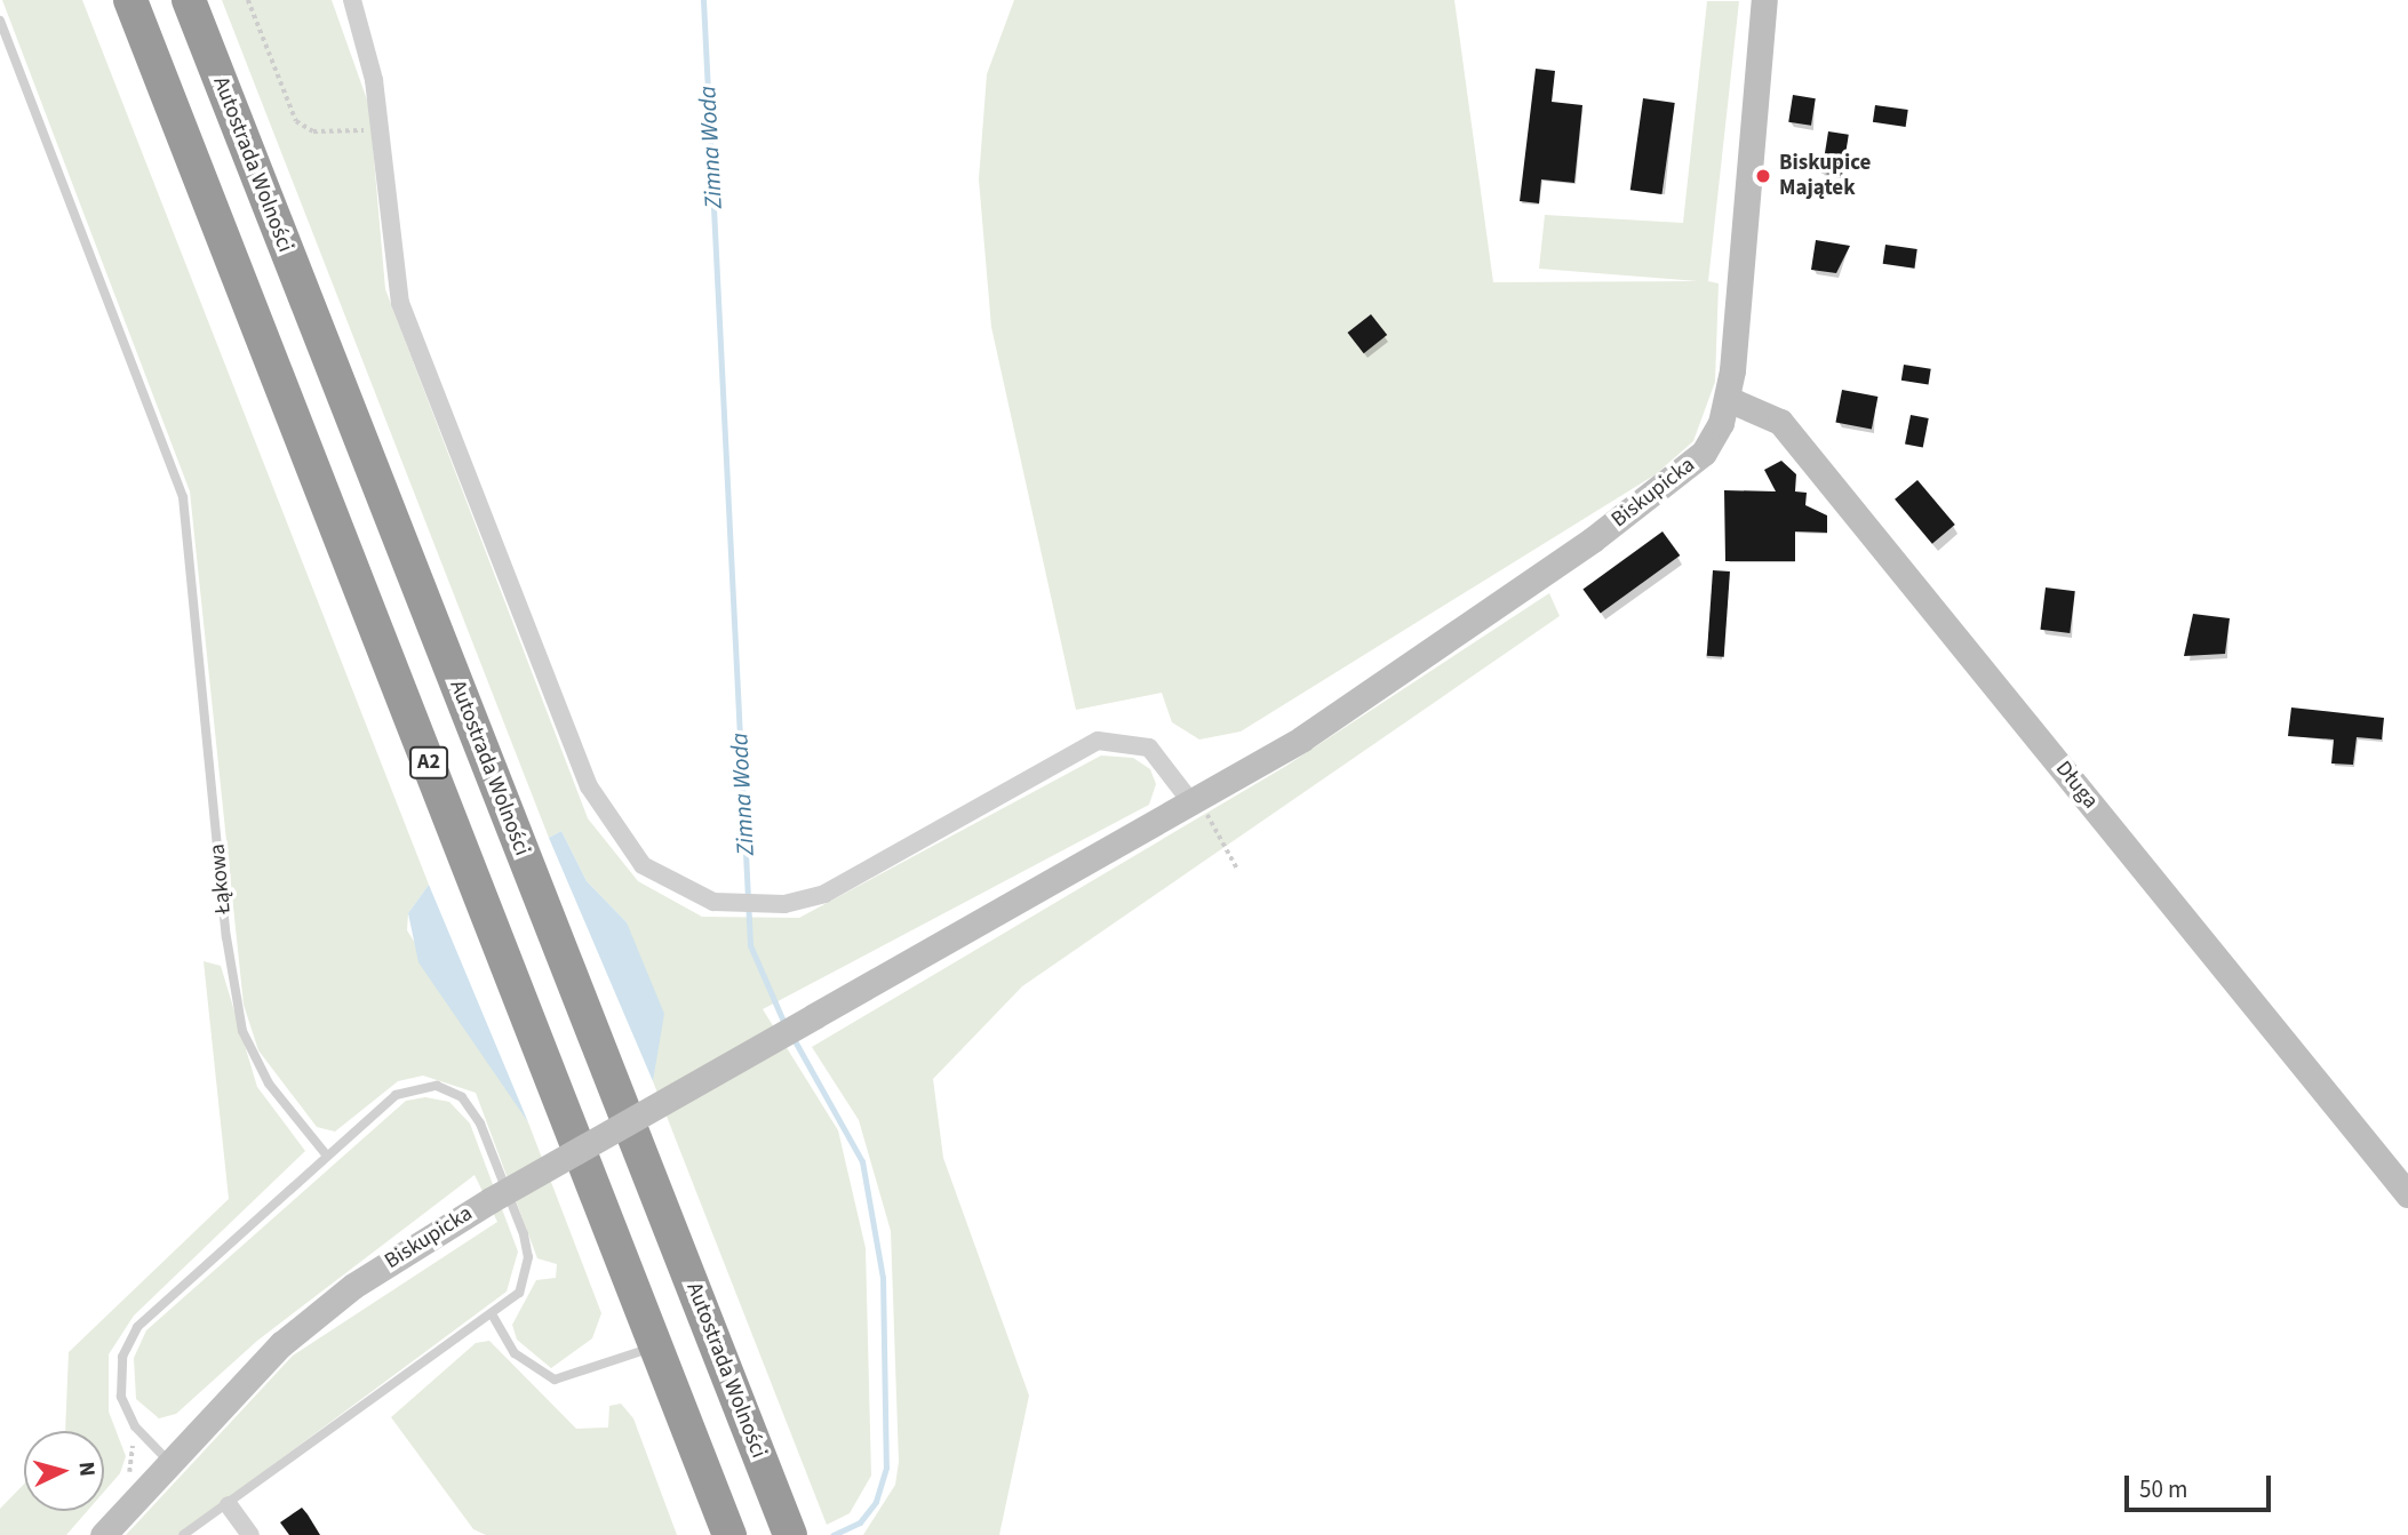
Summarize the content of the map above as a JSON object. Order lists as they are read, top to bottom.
{
  "streets": {
    "highway": ["Autostrada Wolności", "A2"],
    "main road": ["Biskupicka", "Długa"],
    "lane": ["Łąkowa"]
  },
  "crossings": [
    ["Biskupicka", "Długa"]
  ],
  "water": ["Zimna Woda"],
  "places": ["Biskupice Majątek"],
  "scale_bar": "50 m",
  "north": "right"
}
